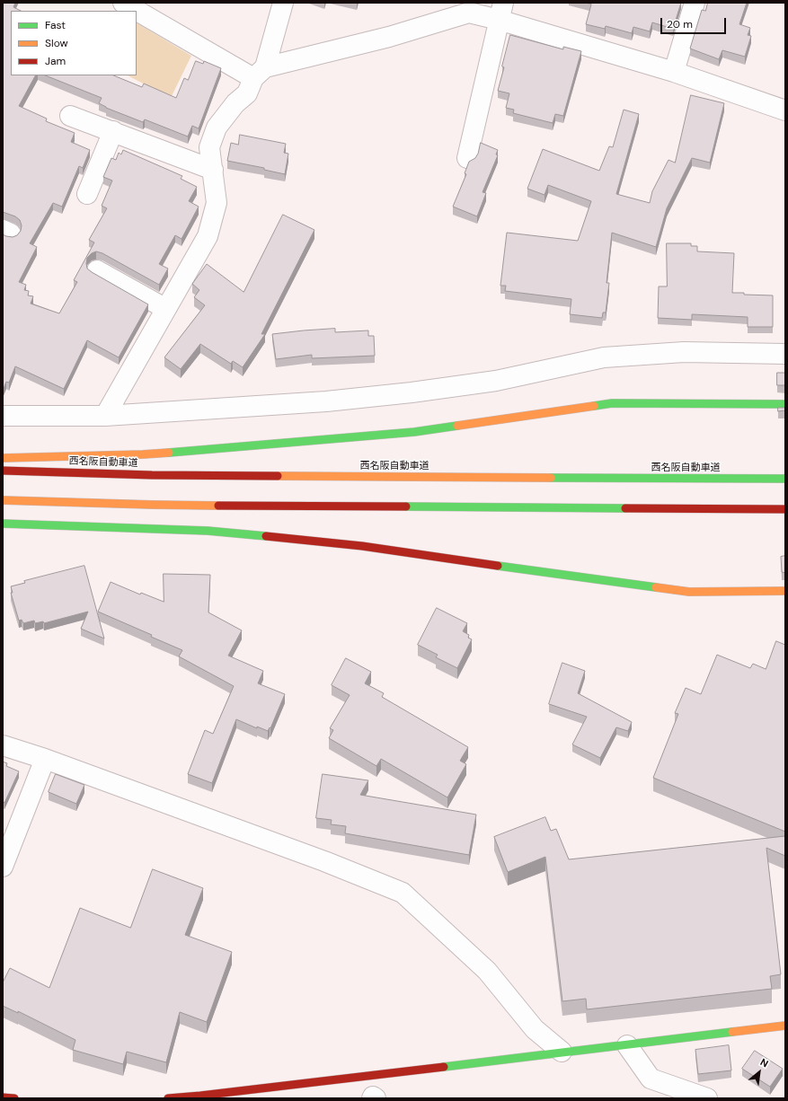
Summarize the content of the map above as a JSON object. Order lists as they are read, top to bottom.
{
  "streets": {
    "main road": ["西名阪自動車道"]
  },
  "legend": ["Fast", "Slow", "Jam"],
  "scale_bar": "20 m",
  "north": "top right"
}
